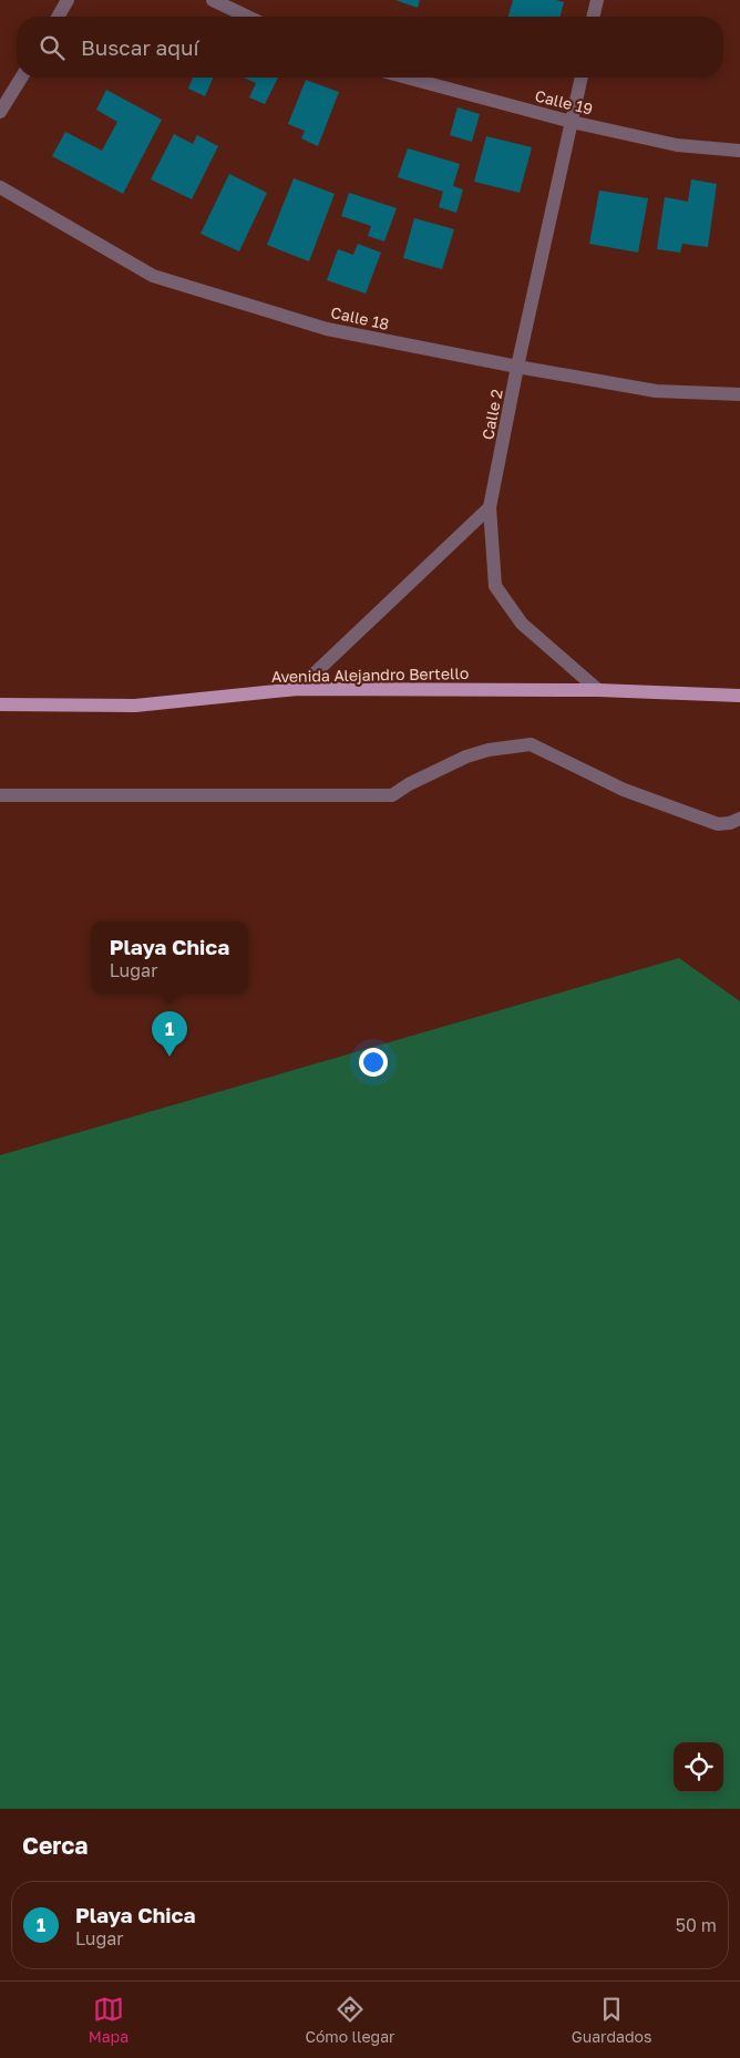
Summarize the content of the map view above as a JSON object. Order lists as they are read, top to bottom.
{
  "streets": {
    "main road": ["Avenida Alejandro Bertello"],
    "street": ["Calle 19", "Calle 18", "Calle 2"]
  },
  "crossings": [
    ["Calle 19", "Calle 2"],
    ["Calle 18", "Calle 2"],
    ["Calle 2", "Avenida Alejandro Bertello"]
  ],
  "page": {
    "search": "Buscar aquí",
    "popup": ["Playa Chica", "Lugar"],
    "pins": "1",
    "heading": "Cerca",
    "list": [
      {
        "mark": "1",
        "name": "Playa Chica",
        "note": "Lugar",
        "value": "50 m"
      }
    ],
    "nav": ["Mapa", "Cómo llegar", "Guardados"]
  }
}
